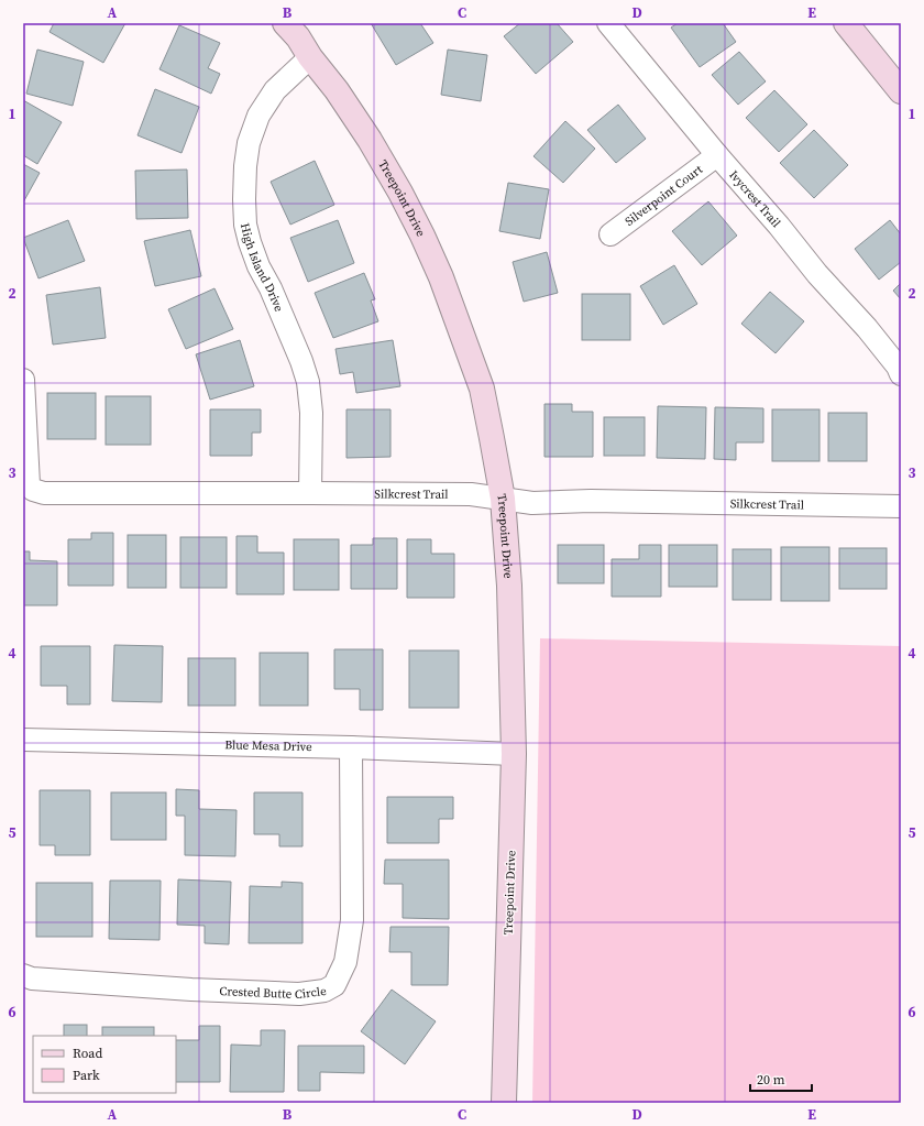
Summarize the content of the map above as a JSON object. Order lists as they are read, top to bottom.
{
  "streets": {
    "street": [
      "Silverpoint Court",
      "Treepoint Drive",
      "Ivycrest Trail",
      "High Island Drive",
      "Silkcrest Trail",
      "Blue Mesa Drive",
      "Crested Butte Circle"
    ]
  },
  "crossings": [
    ["Silverpoint Court", "Ivycrest Trail"],
    ["Treepoint Drive", "High Island Drive"],
    ["Treepoint Drive", "Silkcrest Trail"],
    ["Treepoint Drive", "Blue Mesa Drive"],
    ["High Island Drive", "Silkcrest Trail"],
    ["Blue Mesa Drive", "Crested Butte Circle"]
  ],
  "legend": ["Road", "Park"],
  "scale_bar": "20 m",
  "grid": {
    "columns": [
      "A",
      "B",
      "C",
      "D",
      "E"
    ],
    "rows": [
      "1",
      "2",
      "3",
      "4",
      "5",
      "6"
    ]
  }
}
